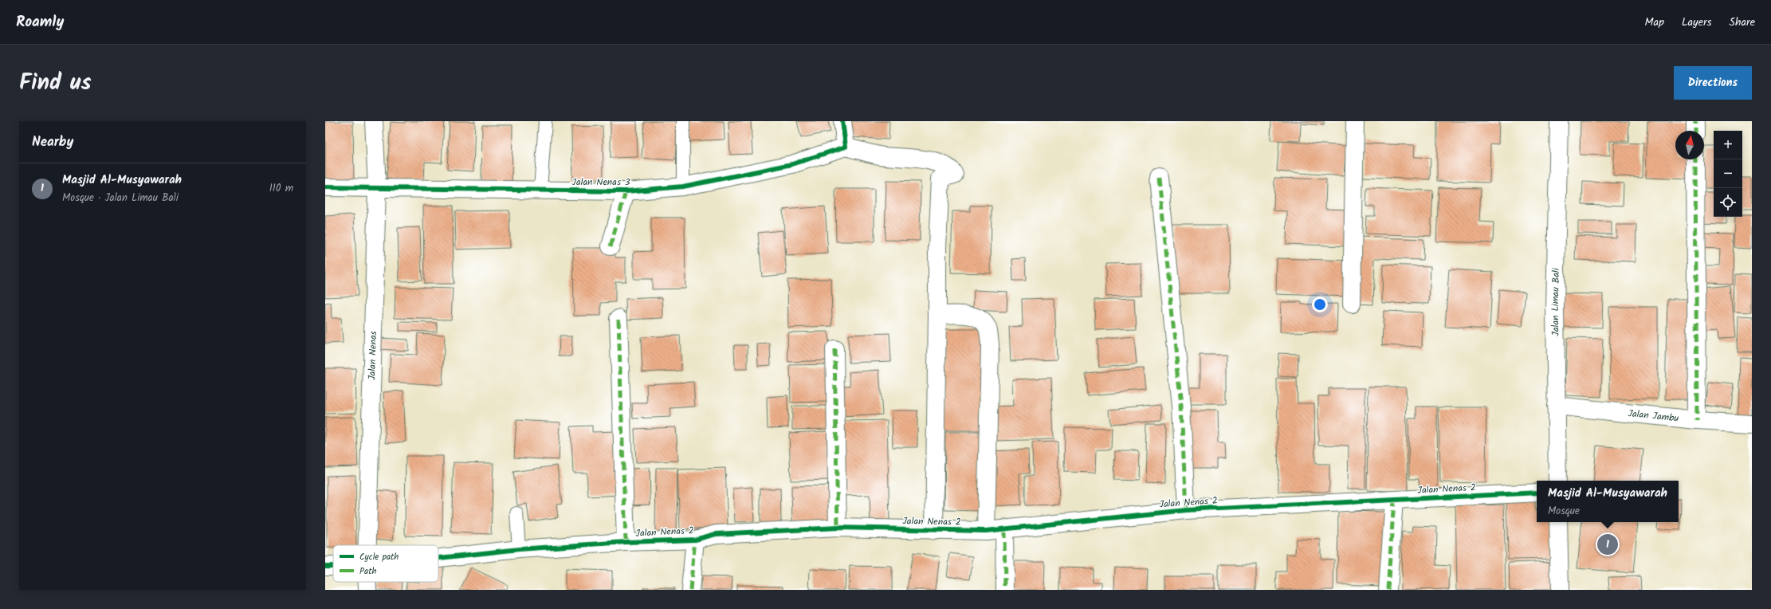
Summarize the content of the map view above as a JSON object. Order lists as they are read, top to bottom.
{
  "streets": {
    "street": [
      "Jalan Nenas 3",
      "Jalan Limau Bali",
      "Jalan Nenas",
      "Jalan Jambu",
      "Jalan Nenas 2"
    ]
  },
  "crossings": [
    ["Jalan Nenas 3", "Jalan Nenas"],
    ["Jalan Limau Bali", "Jalan Jambu"]
  ],
  "legend": ["Cycle path", "Path"],
  "north": "top",
  "page": {
    "header": "Roamly",
    "nav": ["Map", "Layers", "Share"],
    "title": "Find us",
    "buttons": "Directions",
    "heading": "Nearby",
    "map_buttons": ["+", "−"],
    "list": [
      {
        "mark": "1",
        "name": "Masjid Al-Musyawarah",
        "note": "Mosque · Jalan Limau Bali",
        "value": "110 m"
      }
    ],
    "popup": ["Masjid Al-Musyawarah", "Mosque"],
    "pins": "1"
  }
}
